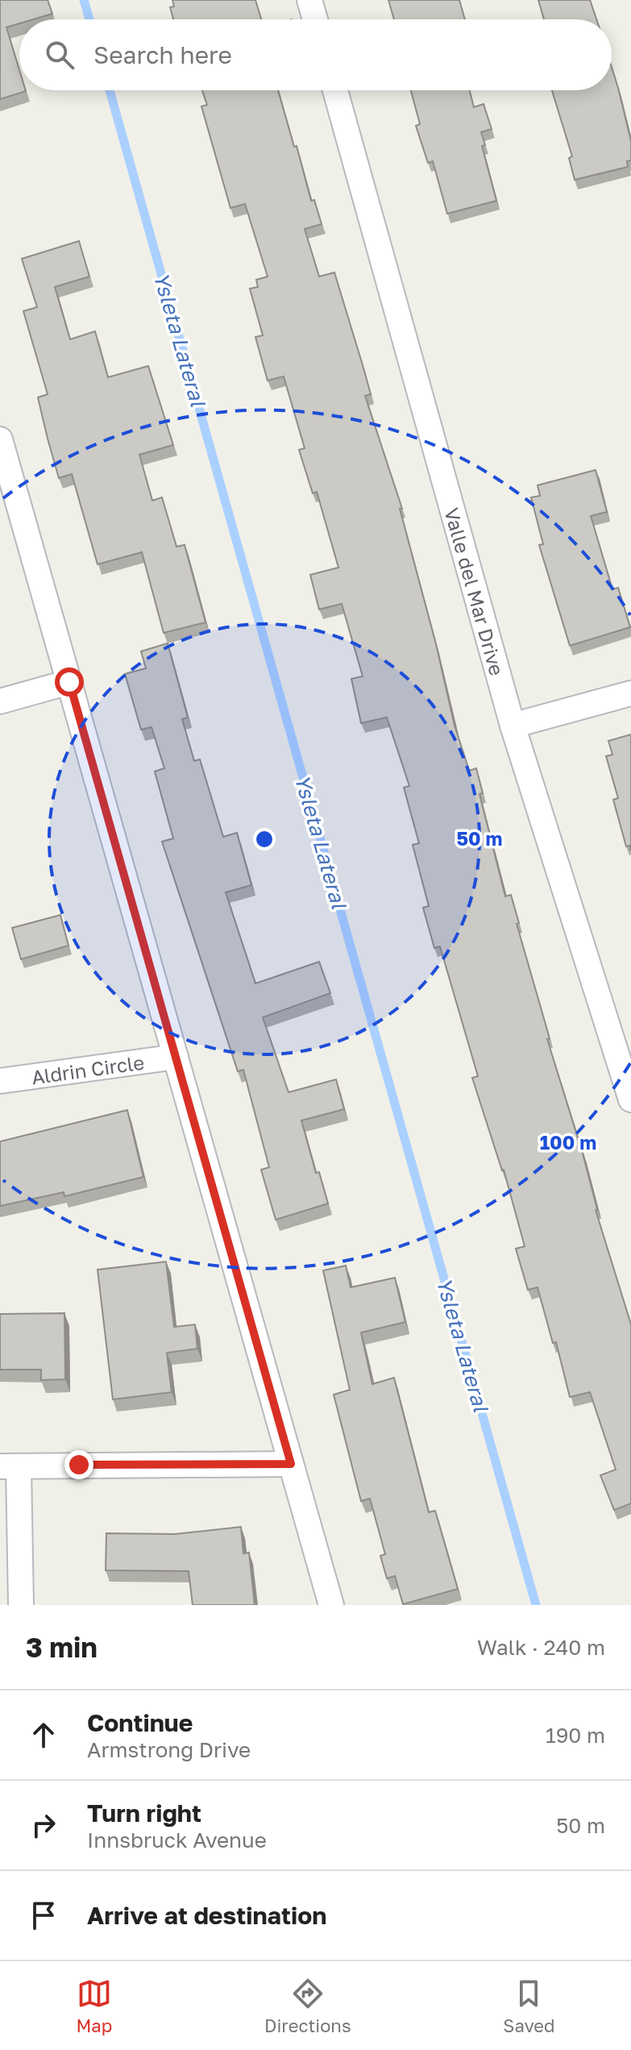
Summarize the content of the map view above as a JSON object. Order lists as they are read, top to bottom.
{
  "streets": {
    "street": ["Valle del Mar Drive", "Aldrin Circle"]
  },
  "water": ["Ysleta Lateral"],
  "page": {
    "search": "Search here",
    "heading": ["3 min", "Walk · 240 m"],
    "list": [
      ["Continue", "Armstrong Drive", "190 m"],
      ["Turn right", "Innsbruck Avenue", "50 m"],
      "Arrive at destination"
    ],
    "nav": ["Map", "Directions", "Saved"]
  },
  "rings": ["50 m", "100 m"]
}
